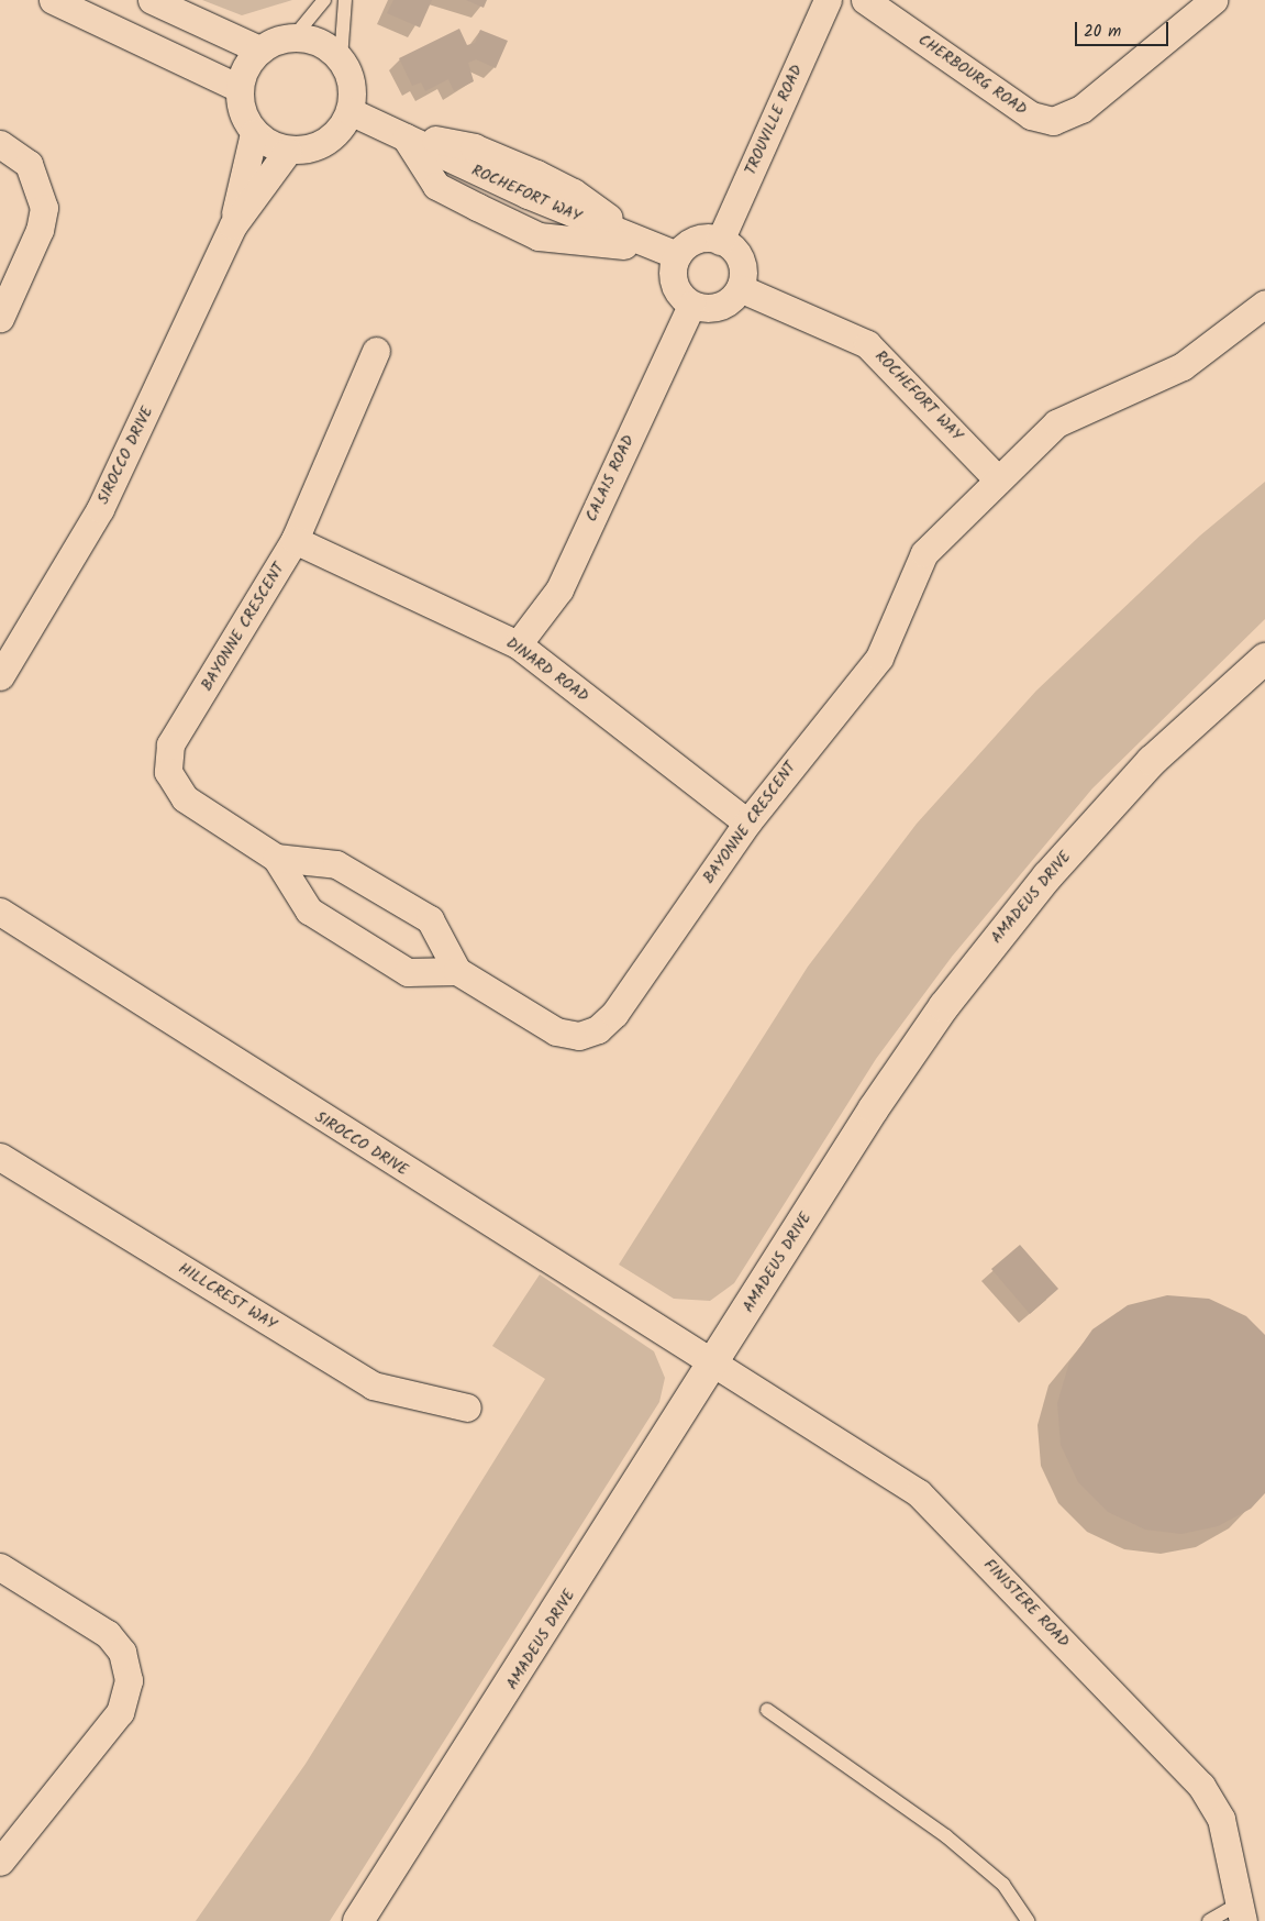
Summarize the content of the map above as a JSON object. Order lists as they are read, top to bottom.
{
  "streets": {
    "street": [
      "CHERBOURG ROAD",
      "TROUVILLE ROAD",
      "ROCHEFORT WAY",
      "SIROCCO DRIVE",
      "CALAIS ROAD",
      "BAYONNE CRESCENT",
      "DINARD ROAD",
      "AMADEUS DRIVE",
      "HILLCREST WAY",
      "FINISTERE ROAD"
    ]
  },
  "crossings": [
    ["TROUVILLE ROAD", "ROCHEFORT WAY"],
    ["TROUVILLE ROAD", "CALAIS ROAD"],
    ["ROCHEFORT WAY", "SIROCCO DRIVE"],
    ["ROCHEFORT WAY", "CALAIS ROAD"],
    ["ROCHEFORT WAY", "BAYONNE CRESCENT"],
    ["SIROCCO DRIVE", "AMADEUS DRIVE"],
    ["SIROCCO DRIVE", "FINISTERE ROAD"],
    ["CALAIS ROAD", "DINARD ROAD"],
    ["BAYONNE CRESCENT", "DINARD ROAD"],
    ["AMADEUS DRIVE", "FINISTERE ROAD"]
  ],
  "scale_bar": "20 m"
}
